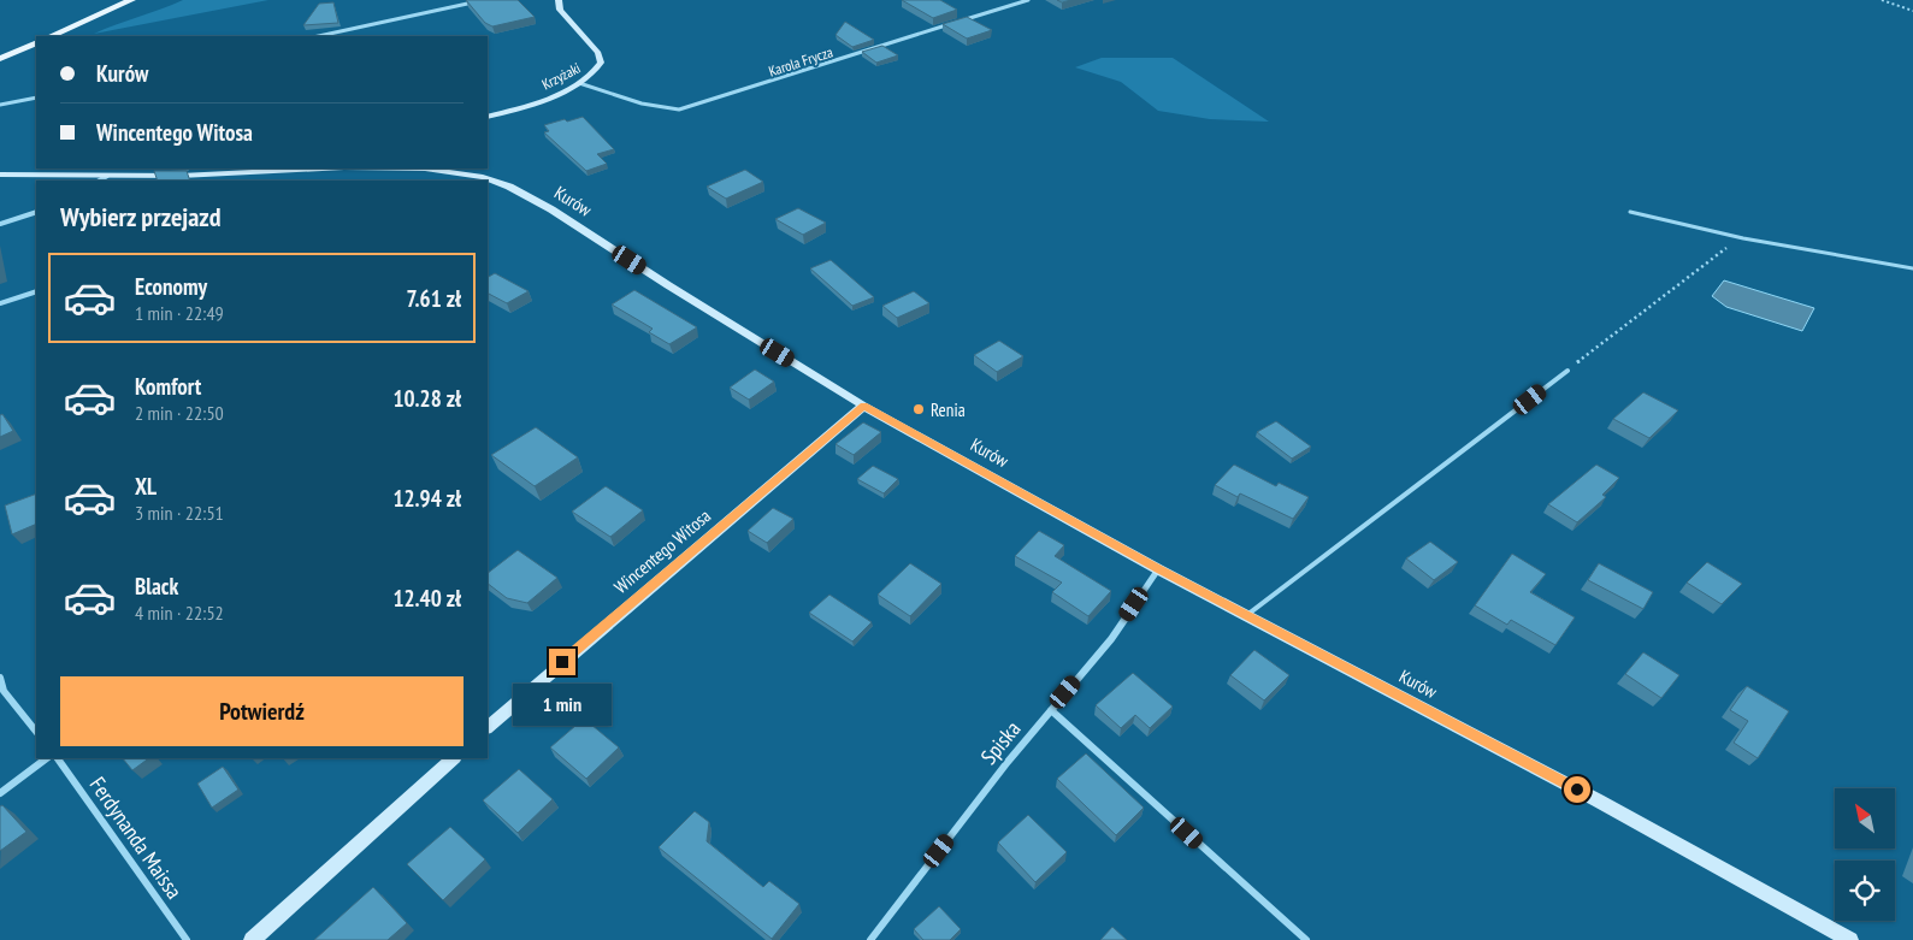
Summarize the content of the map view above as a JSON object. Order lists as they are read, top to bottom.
{
  "streets": {
    "street": [
      "Karola Frycza",
      "Krzyżaki",
      "Kurów",
      "Wincentego Witosa",
      "Spiska",
      "Ferdynanda Maissa"
    ]
  },
  "crossings": [
    ["Karola Frycza", "Krzyżaki"],
    ["Kurów", "Wincentego Witosa"],
    ["Kurów", "Spiska"]
  ],
  "places": ["Renia"],
  "north": "top left",
  "page": {
    "banner": ["Kurów", "Wincentego Witosa"],
    "heading": "Wybierz przejazd",
    "list": [
      {
        "name": "Economy",
        "note": "1 min · 22:49",
        "value": "7.61 zł"
      },
      {
        "name": "Komfort",
        "note": "2 min · 22:50",
        "value": "10.28 zł"
      },
      {
        "name": "XL",
        "note": "3 min · 22:51",
        "value": "12.94 zł"
      },
      {
        "name": "Black",
        "note": "4 min · 22:52",
        "value": "12.40 zł"
      }
    ],
    "buttons": "Potwierdź",
    "bubble": "1 min"
  }
}
